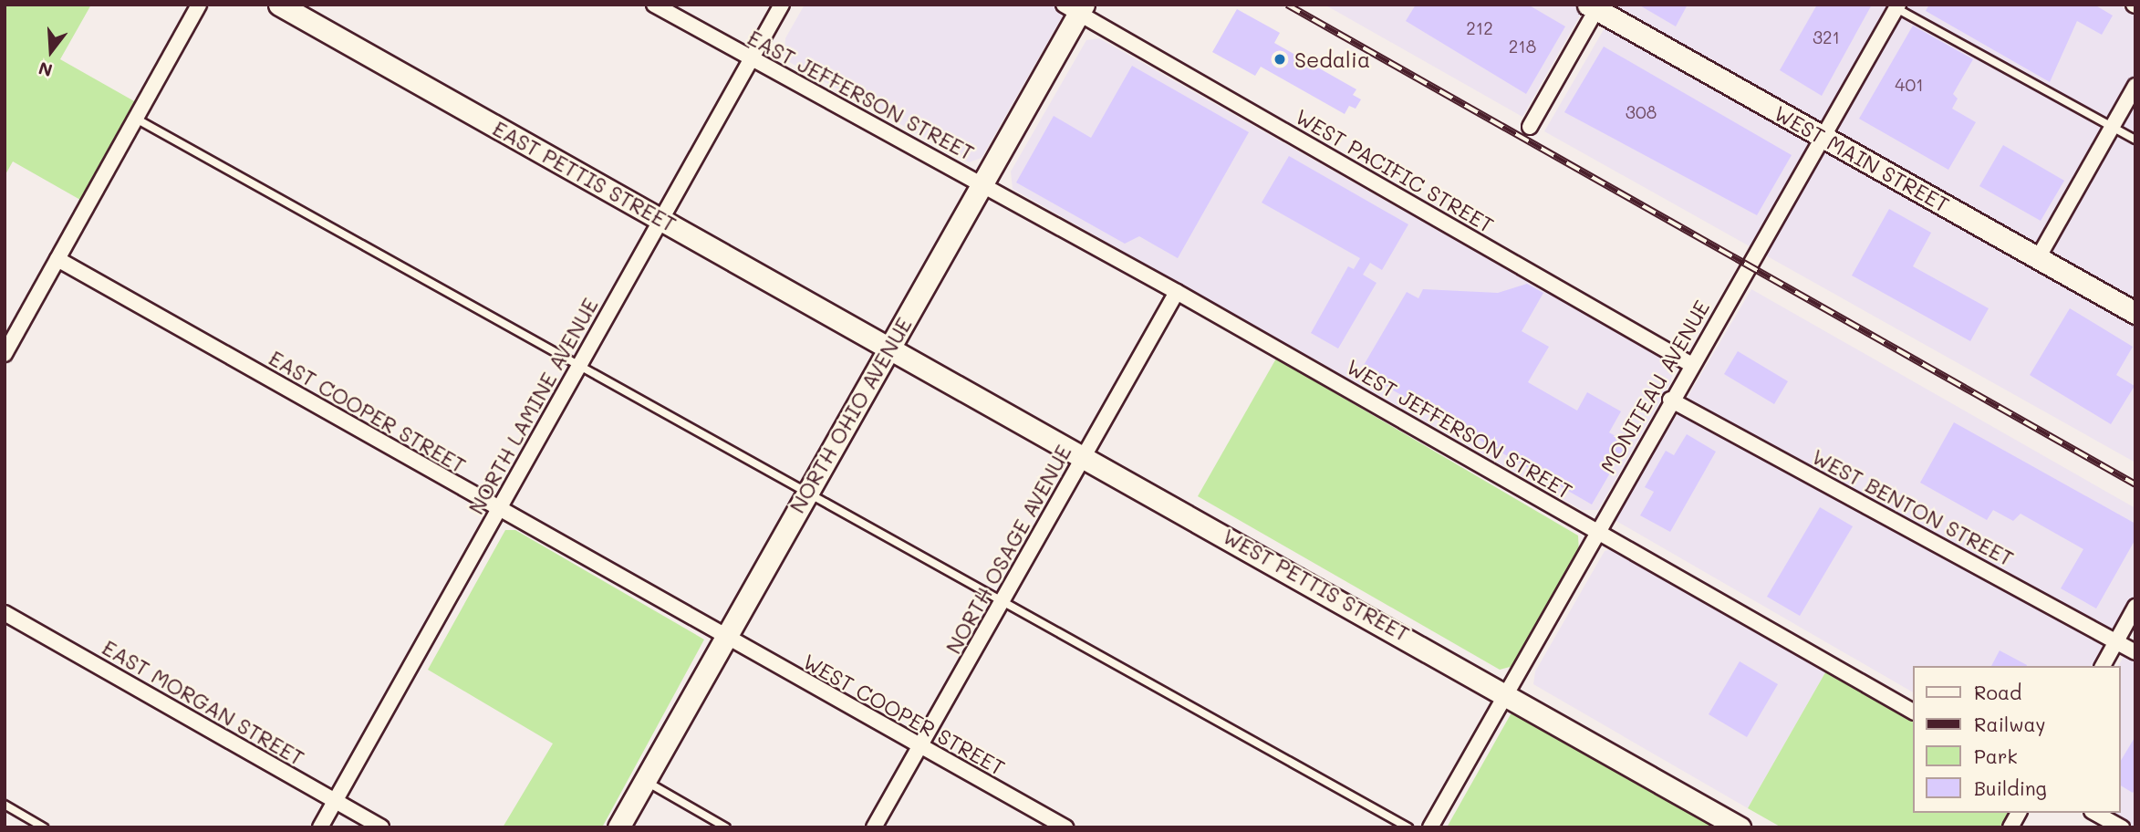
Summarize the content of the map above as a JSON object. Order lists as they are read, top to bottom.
{
  "streets": {
    "street": [
      "EAST JEFFERSON STREET",
      "WEST MAIN STREET",
      "WEST PACIFIC STREET",
      "EAST PETTIS STREET",
      "MONITEAU AVENUE",
      "NORTH LAMINE AVENUE",
      "EAST COOPER STREET",
      "NORTH OHIO AVENUE",
      "WEST JEFFERSON STREET",
      "WEST BENTON STREET",
      "NORTH OSAGE AVENUE",
      "WEST PETTIS STREET",
      "EAST MORGAN STREET",
      "WEST COOPER STREET"
    ]
  },
  "crossings": [
    ["EAST JEFFERSON STREET", "NORTH LAMINE AVENUE"],
    ["EAST JEFFERSON STREET", "NORTH OHIO AVENUE"],
    ["EAST JEFFERSON STREET", "WEST JEFFERSON STREET"],
    ["WEST MAIN STREET", "MONITEAU AVENUE"],
    ["WEST PACIFIC STREET", "MONITEAU AVENUE"],
    ["WEST PACIFIC STREET", "NORTH OHIO AVENUE"],
    ["EAST PETTIS STREET", "NORTH LAMINE AVENUE"],
    ["EAST PETTIS STREET", "NORTH OHIO AVENUE"],
    ["EAST PETTIS STREET", "WEST PETTIS STREET"],
    ["MONITEAU AVENUE", "WEST JEFFERSON STREET"],
    ["MONITEAU AVENUE", "WEST BENTON STREET"],
    ["MONITEAU AVENUE", "WEST PETTIS STREET"],
    ["NORTH LAMINE AVENUE", "EAST COOPER STREET"],
    ["NORTH LAMINE AVENUE", "EAST MORGAN STREET"],
    ["EAST COOPER STREET", "NORTH OHIO AVENUE"],
    ["EAST COOPER STREET", "WEST COOPER STREET"],
    ["NORTH OHIO AVENUE", "WEST JEFFERSON STREET"],
    ["NORTH OHIO AVENUE", "WEST PETTIS STREET"],
    ["NORTH OHIO AVENUE", "WEST COOPER STREET"],
    ["WEST JEFFERSON STREET", "NORTH OSAGE AVENUE"],
    ["NORTH OSAGE AVENUE", "WEST PETTIS STREET"],
    ["NORTH OSAGE AVENUE", "WEST COOPER STREET"]
  ],
  "places": ["Sedalia"],
  "house_numbers": [
    "212",
    "321",
    "218",
    "401",
    "308"
  ],
  "legend": [
    "Road",
    "Railway",
    "Park",
    "Building"
  ],
  "north": "bottom"
}
